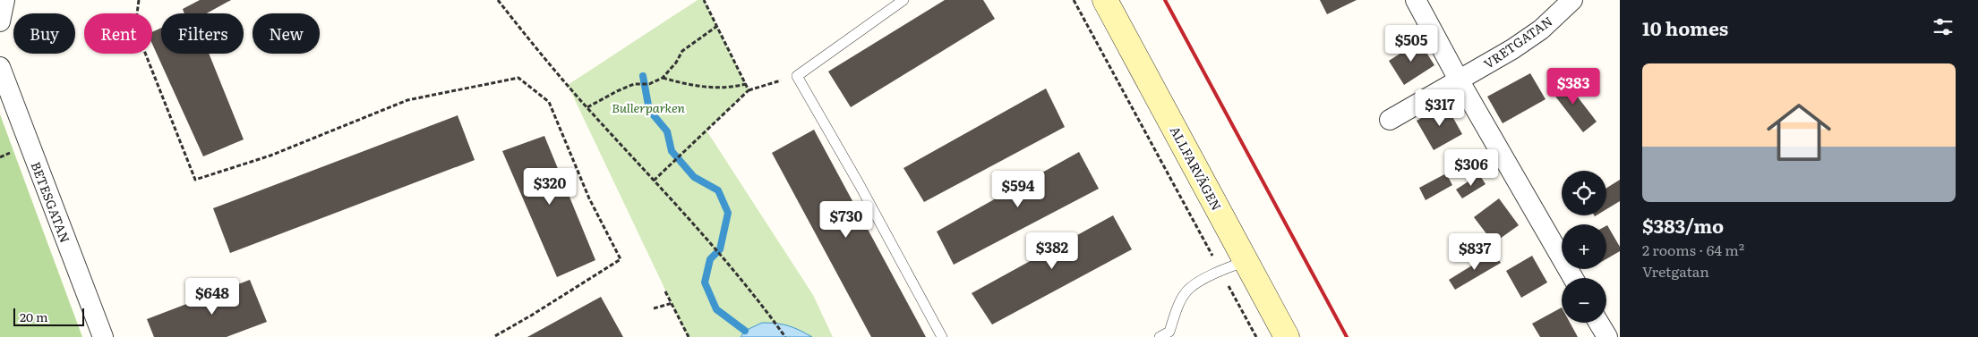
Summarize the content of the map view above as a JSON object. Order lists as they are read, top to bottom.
{
  "streets": {
    "street": ["VRETGATAN", "ALLFARVÄGEN", "BETESGATAN"]
  },
  "parks": ["Bullerparken"],
  "scale_bar": "20 m",
  "page": {
    "heading": "10 homes",
    "chip": [
      "Buy",
      "Rent",
      "Filters",
      "New"
    ],
    "price": [
      "$505",
      "$383",
      "$317",
      "$306",
      "$320",
      "$594",
      "$730",
      "$382",
      "$837",
      "$648"
    ],
    "list": [
      {
        "name": "$383/mo",
        "note": "2 rooms · 64 m² · Vretgatan"
      }
    ],
    "map_buttons": ["+", "−"],
    "scale": "20 m"
  }
}
